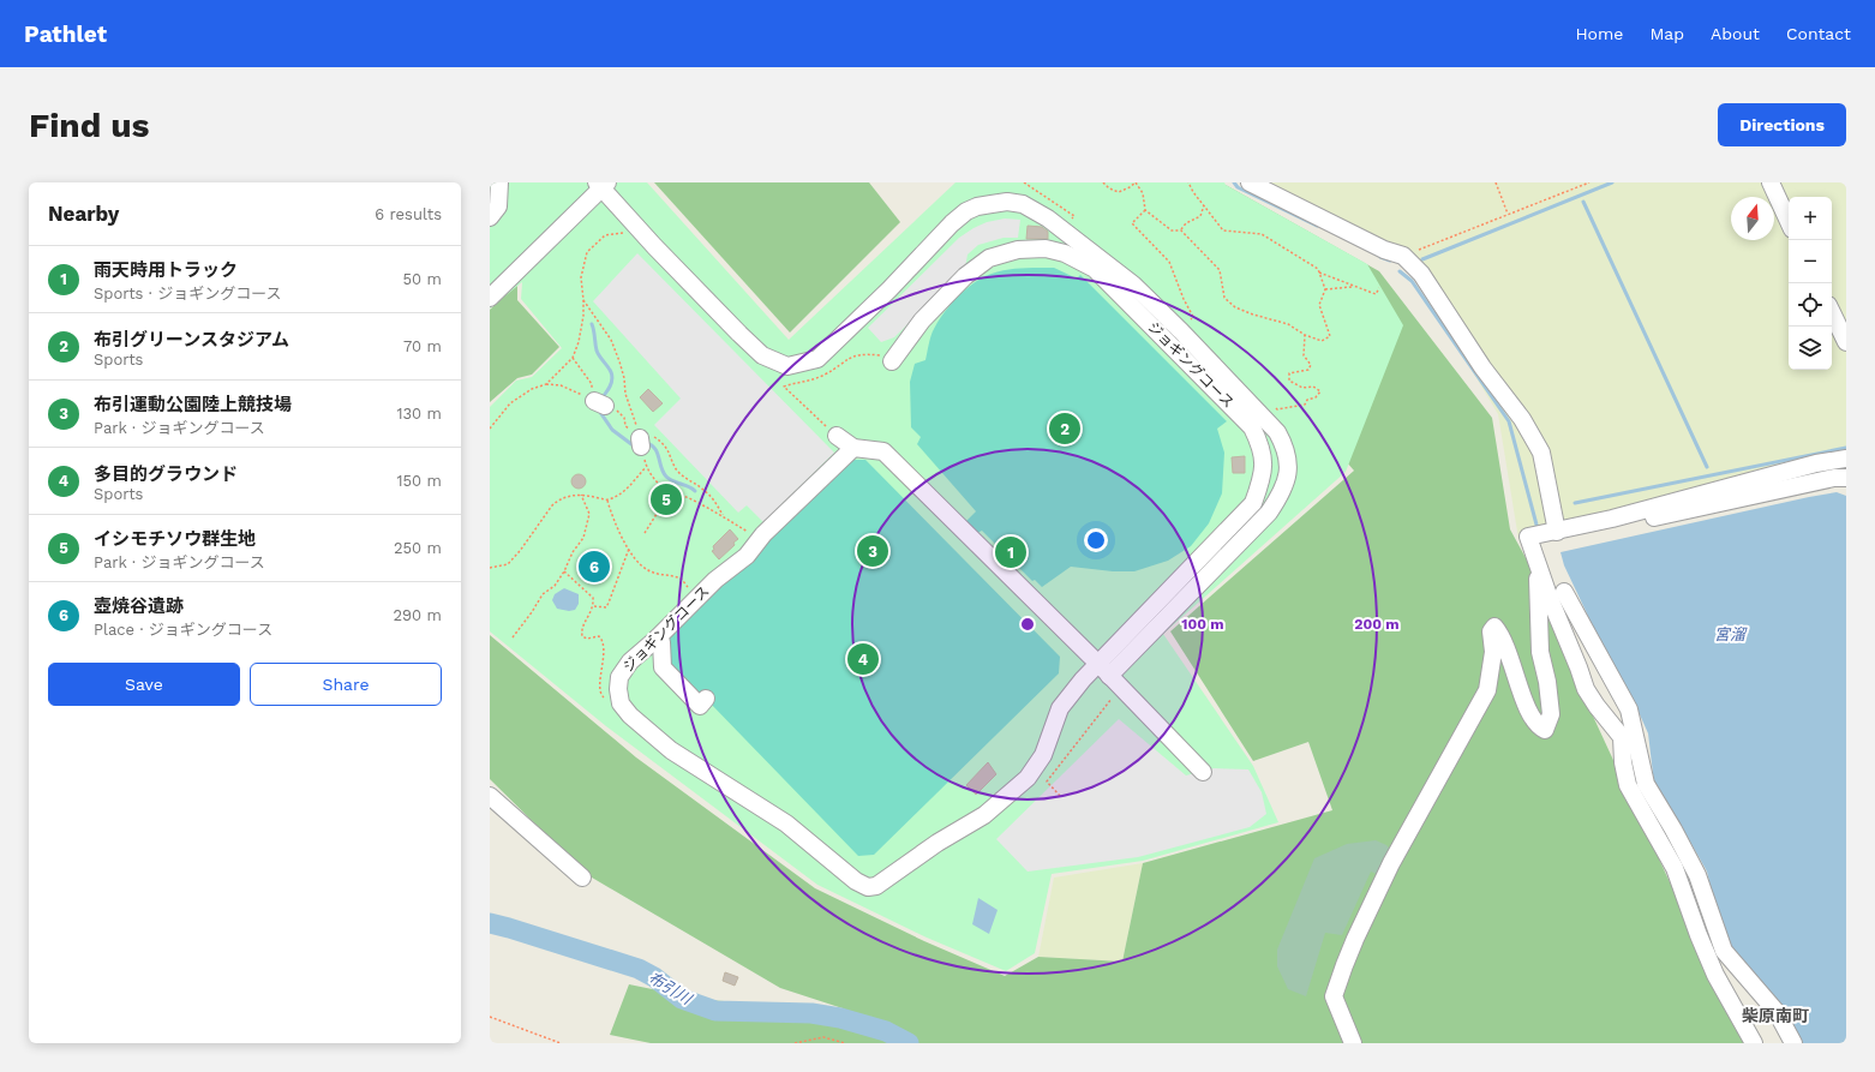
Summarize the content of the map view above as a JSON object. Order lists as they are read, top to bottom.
{
  "streets": {
    "street": ["ジョギングコース"]
  },
  "districts": ["柴原南町"],
  "water": ["宮溜", "布引川"],
  "north": "top",
  "page": {
    "header": "Pathlet",
    "nav": [
      "Home",
      "Map",
      "About",
      "Contact"
    ],
    "buttons": [
      "Directions",
      ["Save", "Share"]
    ],
    "title": "Find us",
    "heading": ["Nearby", "6 results"],
    "map_buttons": ["+", "−"],
    "list": [
      {
        "mark": "1",
        "name": "雨天時用トラック",
        "note": "Sports · ジョギングコース",
        "value": "50 m"
      },
      {
        "mark": "2",
        "name": "布引グリーンスタジアム",
        "note": "Sports",
        "value": "70 m"
      },
      {
        "mark": "3",
        "name": "布引運動公園陸上競技場",
        "note": "Park · ジョギングコース",
        "value": "130 m"
      },
      {
        "mark": "4",
        "name": "多目的グラウンド",
        "note": "Sports",
        "value": "150 m"
      },
      {
        "mark": "5",
        "name": "イシモチソウ群生地",
        "note": "Park · ジョギングコース",
        "value": "250 m"
      },
      {
        "mark": "6",
        "name": "壺焼谷遺跡",
        "note": "Place · ジョギングコース",
        "value": "290 m"
      }
    ],
    "pins": [
      "2",
      "5",
      "3",
      "1",
      "6",
      "4"
    ]
  },
  "rings": ["100 m", "200 m"]
}
